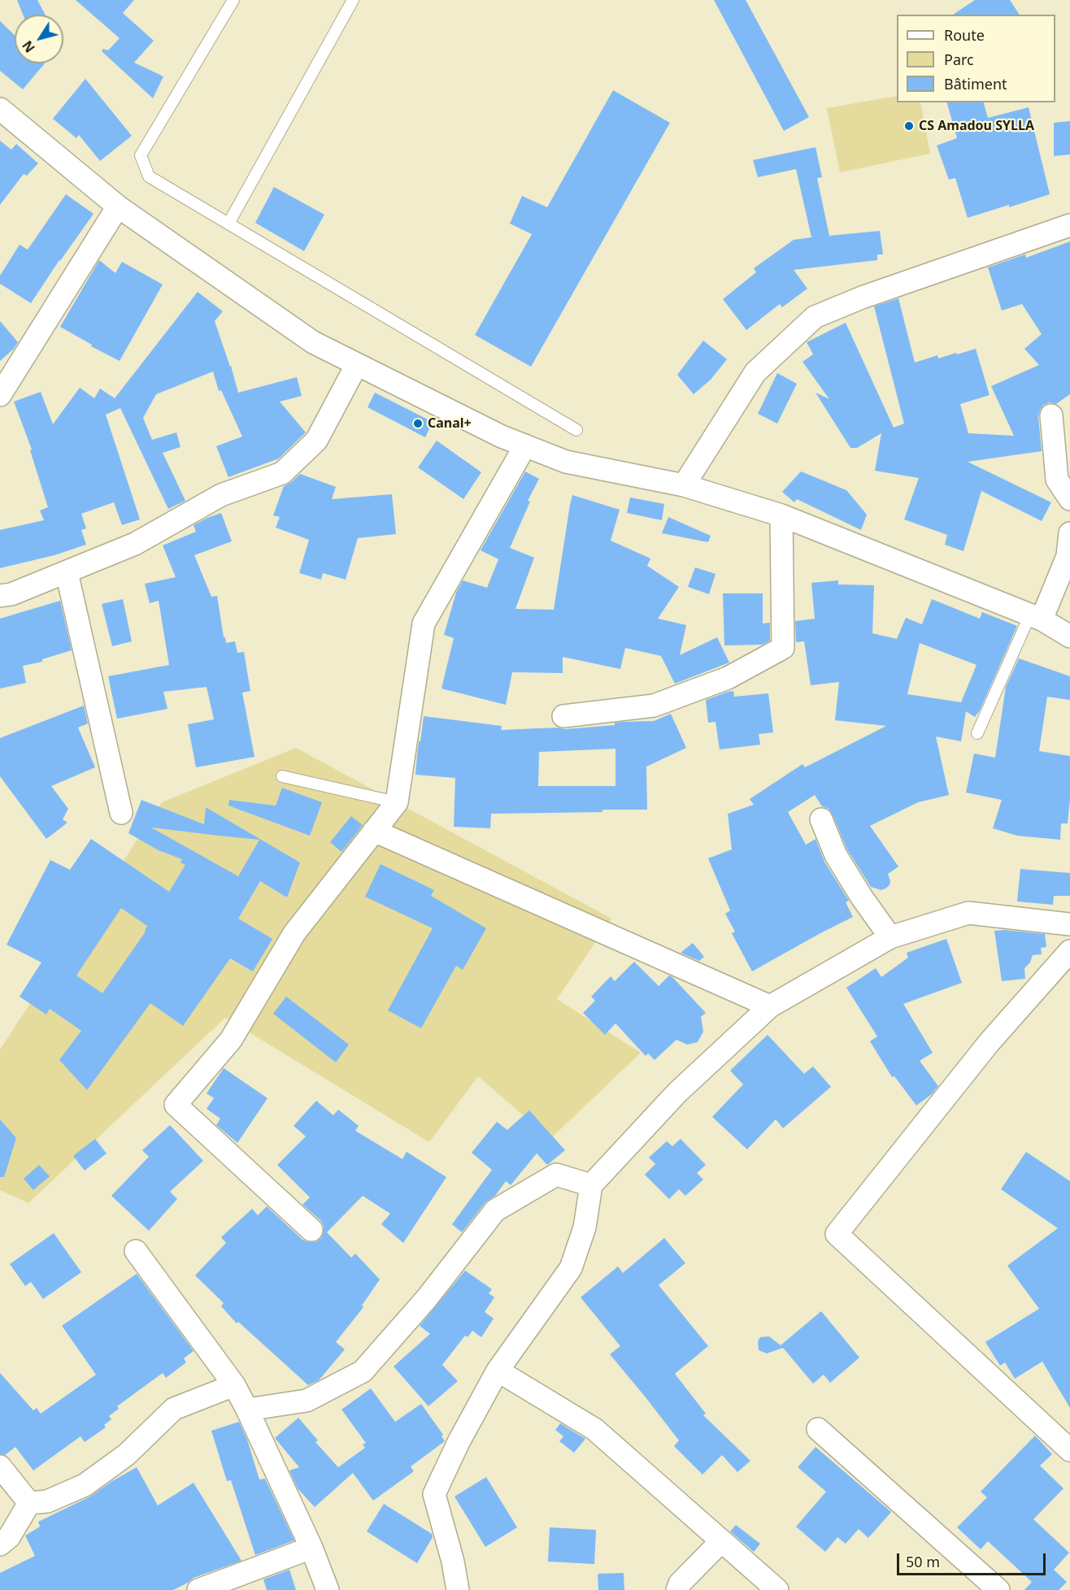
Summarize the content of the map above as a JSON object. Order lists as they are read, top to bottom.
{
  "places": ["CS Amadou SYLLA", "Canal+"],
  "legend": ["Route", "Parc", "Bâtiment"],
  "scale_bar": "50 m",
  "north": "bottom left"
}
